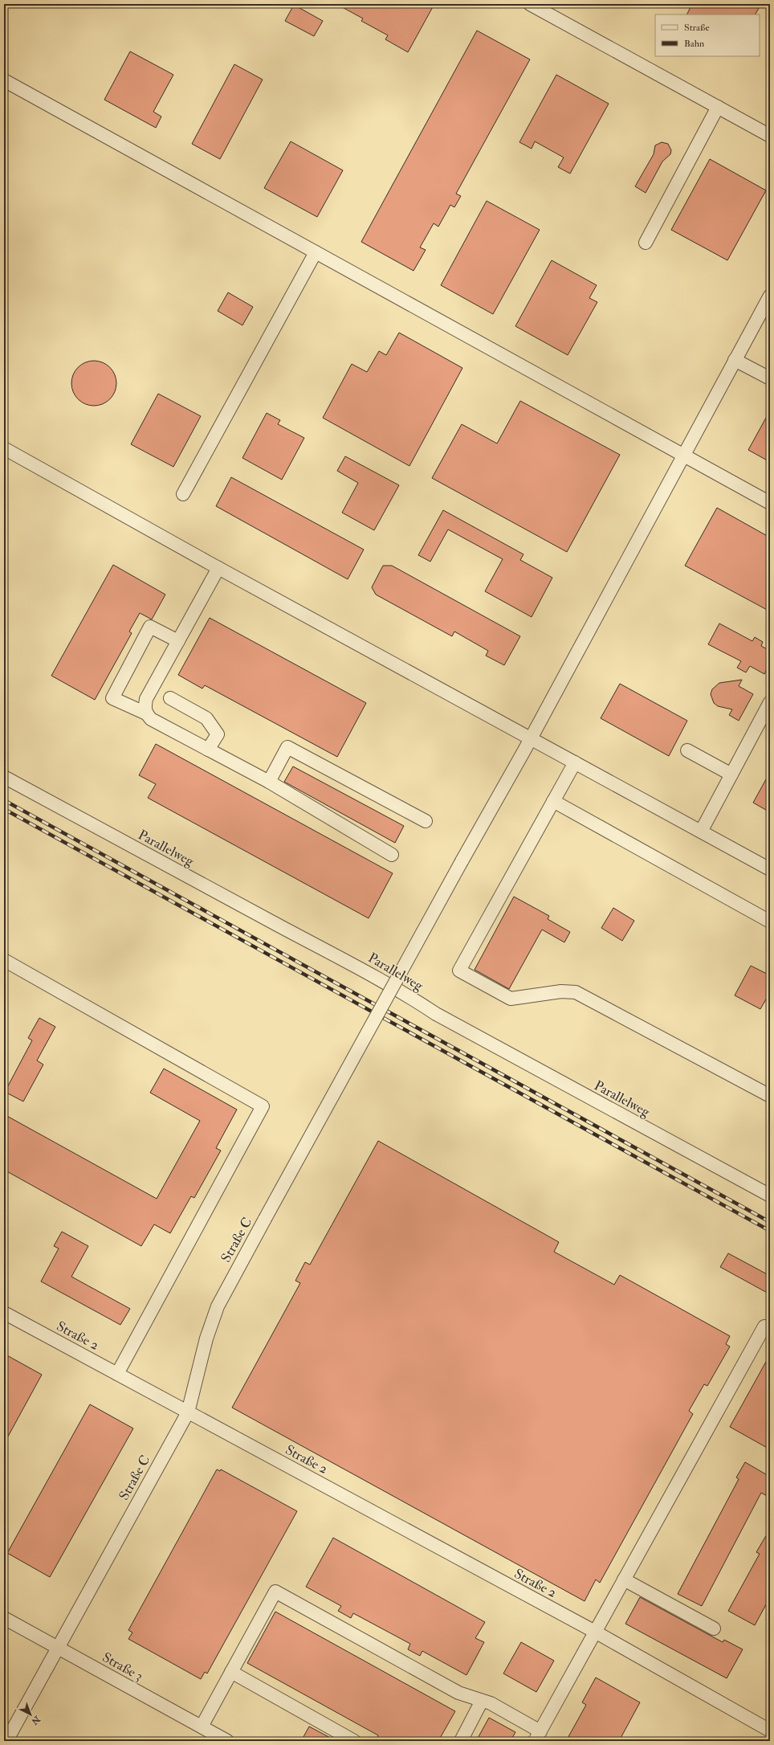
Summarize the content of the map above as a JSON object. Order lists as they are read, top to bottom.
{
  "streets": {
    "street": [
      "Parallelweg",
      "Straße C",
      "Straße 2",
      "Straße 3"
    ]
  },
  "crossings": [
    ["Straße C", "Straße 2"],
    ["Straße C", "Straße 3"]
  ],
  "legend": ["Straße", "Bahn"],
  "north": "bottom right"
}
